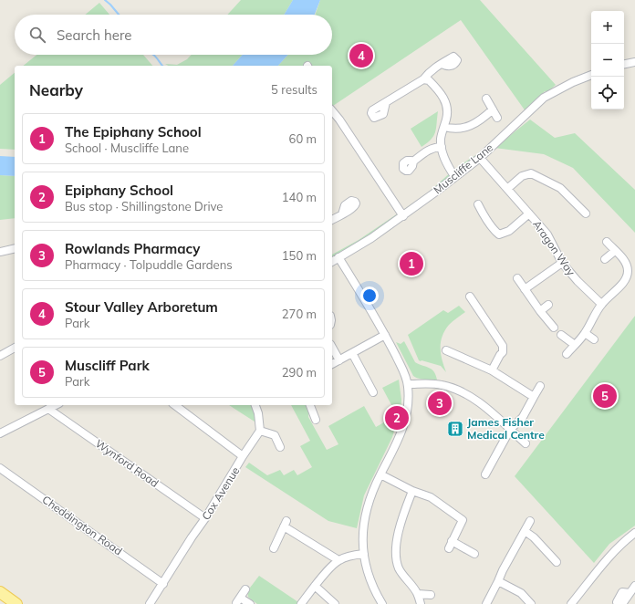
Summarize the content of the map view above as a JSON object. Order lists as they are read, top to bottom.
{
  "streets": {
    "street": [
      "Muscliffe Lane",
      "Aragon Way",
      "Wynford Road",
      "Cox Avenue",
      "Cheddington Road"
    ]
  },
  "crossings": [
    ["Muscliffe Lane", "Aragon Way"],
    ["Wynford Road", "Cox Avenue"],
    ["Cox Avenue", "Cheddington Road"]
  ],
  "places": {
    "building": ["James Fisher Medical Centre"]
  },
  "page": {
    "map_buttons": ["+", "−"],
    "search": "Search here",
    "pins": [
      "4",
      "1",
      "5",
      "3",
      "2"
    ],
    "heading": ["Nearby", "5 results"],
    "list": [
      {
        "mark": "1",
        "name": "The Epiphany School",
        "note": "School · Muscliffe Lane",
        "value": "60 m"
      },
      {
        "mark": "2",
        "name": "Epiphany School",
        "note": "Bus stop · Shillingstone Drive",
        "value": "140 m"
      },
      {
        "mark": "3",
        "name": "Rowlands Pharmacy",
        "note": "Pharmacy · Tolpuddle Gardens",
        "value": "150 m"
      },
      {
        "mark": "4",
        "name": "Stour Valley Arboretum",
        "note": "Park",
        "value": "270 m"
      },
      {
        "mark": "5",
        "name": "Muscliff Park",
        "note": "Park",
        "value": "290 m"
      }
    ]
  }
}
